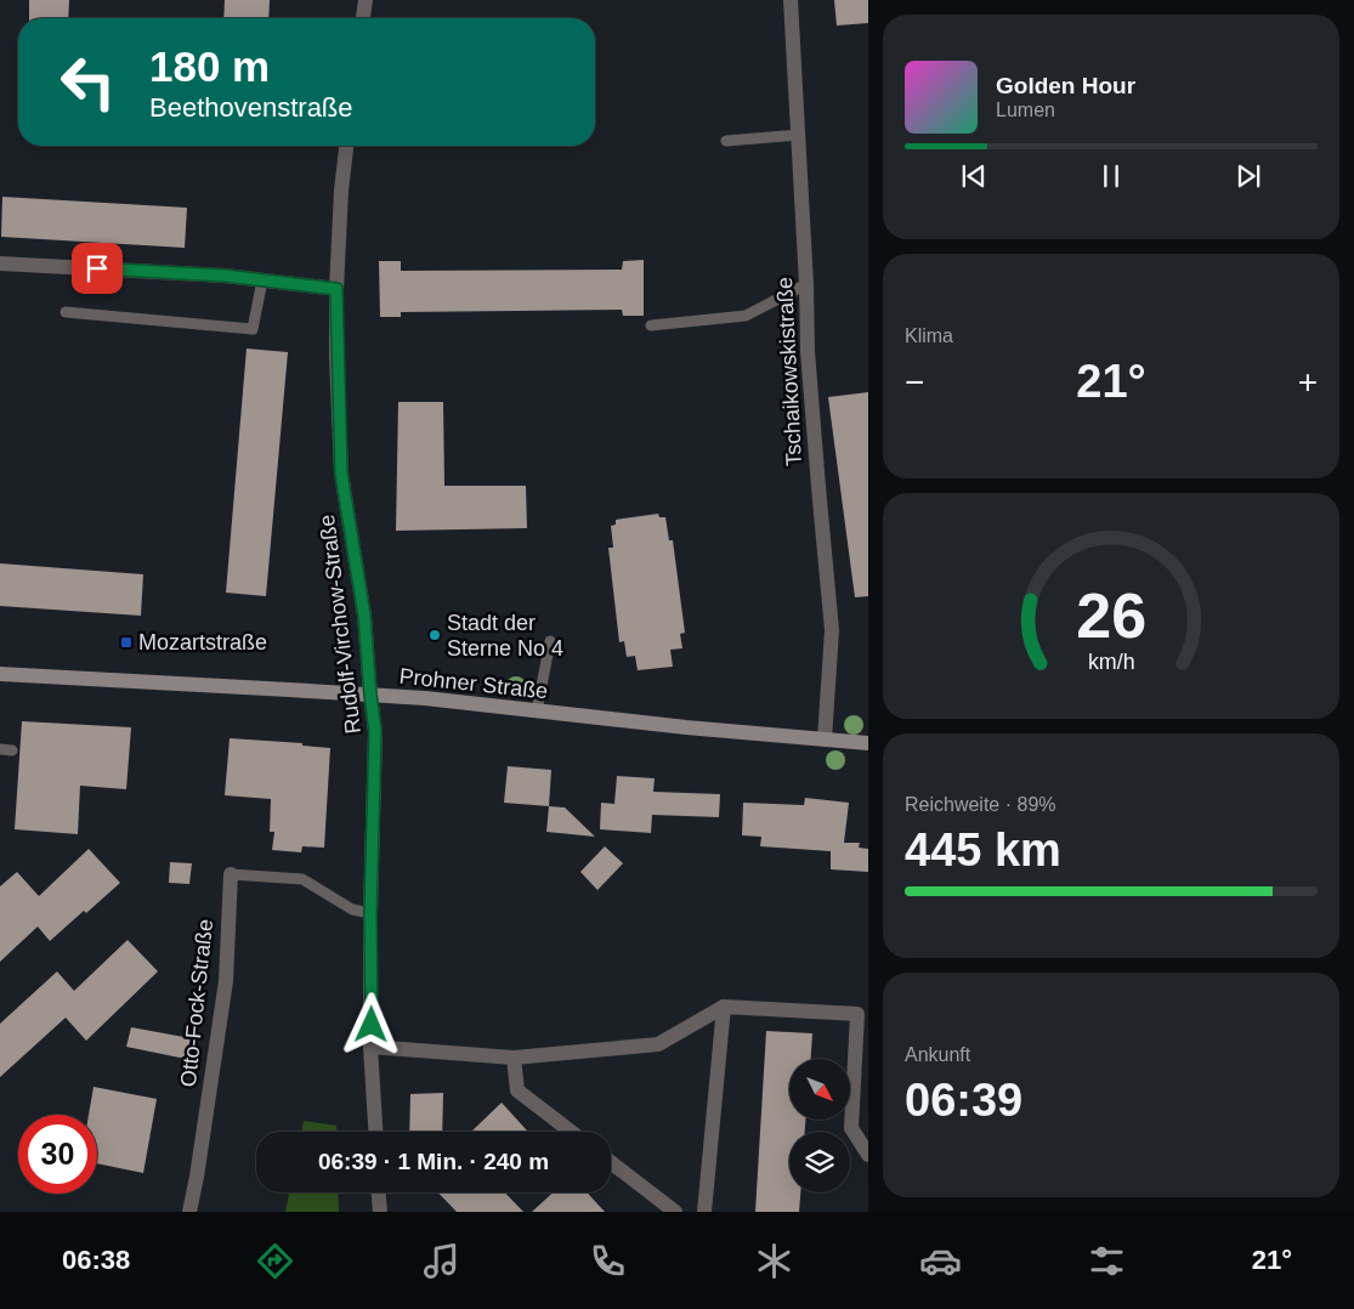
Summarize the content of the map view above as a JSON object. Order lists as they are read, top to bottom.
{
  "streets": {
    "main road": ["Prohner Straße"],
    "street": ["Tschaikowskistraße", "Rudolf-Virchow-Straße", "Otto-Fock-Straße"]
  },
  "crossings": [
    ["Tschaikowskistraße", "Prohner Straße"],
    ["Rudolf-Virchow-Straße", "Prohner Straße"],
    ["Rudolf-Virchow-Straße", "Otto-Fock-Straße"]
  ],
  "places": {
    "other": ["Stadt der Sterne No 4"],
    "transit": ["Mozartstraße"]
  },
  "north": "bottom right",
  "page": {
    "turn": ["180 m", "Beethovenstraße"],
    "song": ["Golden Hour", "Lumen"],
    "tile": [
      "Klima",
      ["Reichweite · 89%", "445 km"],
      ["Ankunft", "06:39"]
    ],
    "heat": ["−", "21°", "+"],
    "limit": "30",
    "trip": "06:39 · 1 Min. · 240 m",
    "tabs": ["06:38", "21°"],
    "gauge": ["26", "km/h"]
  }
}
